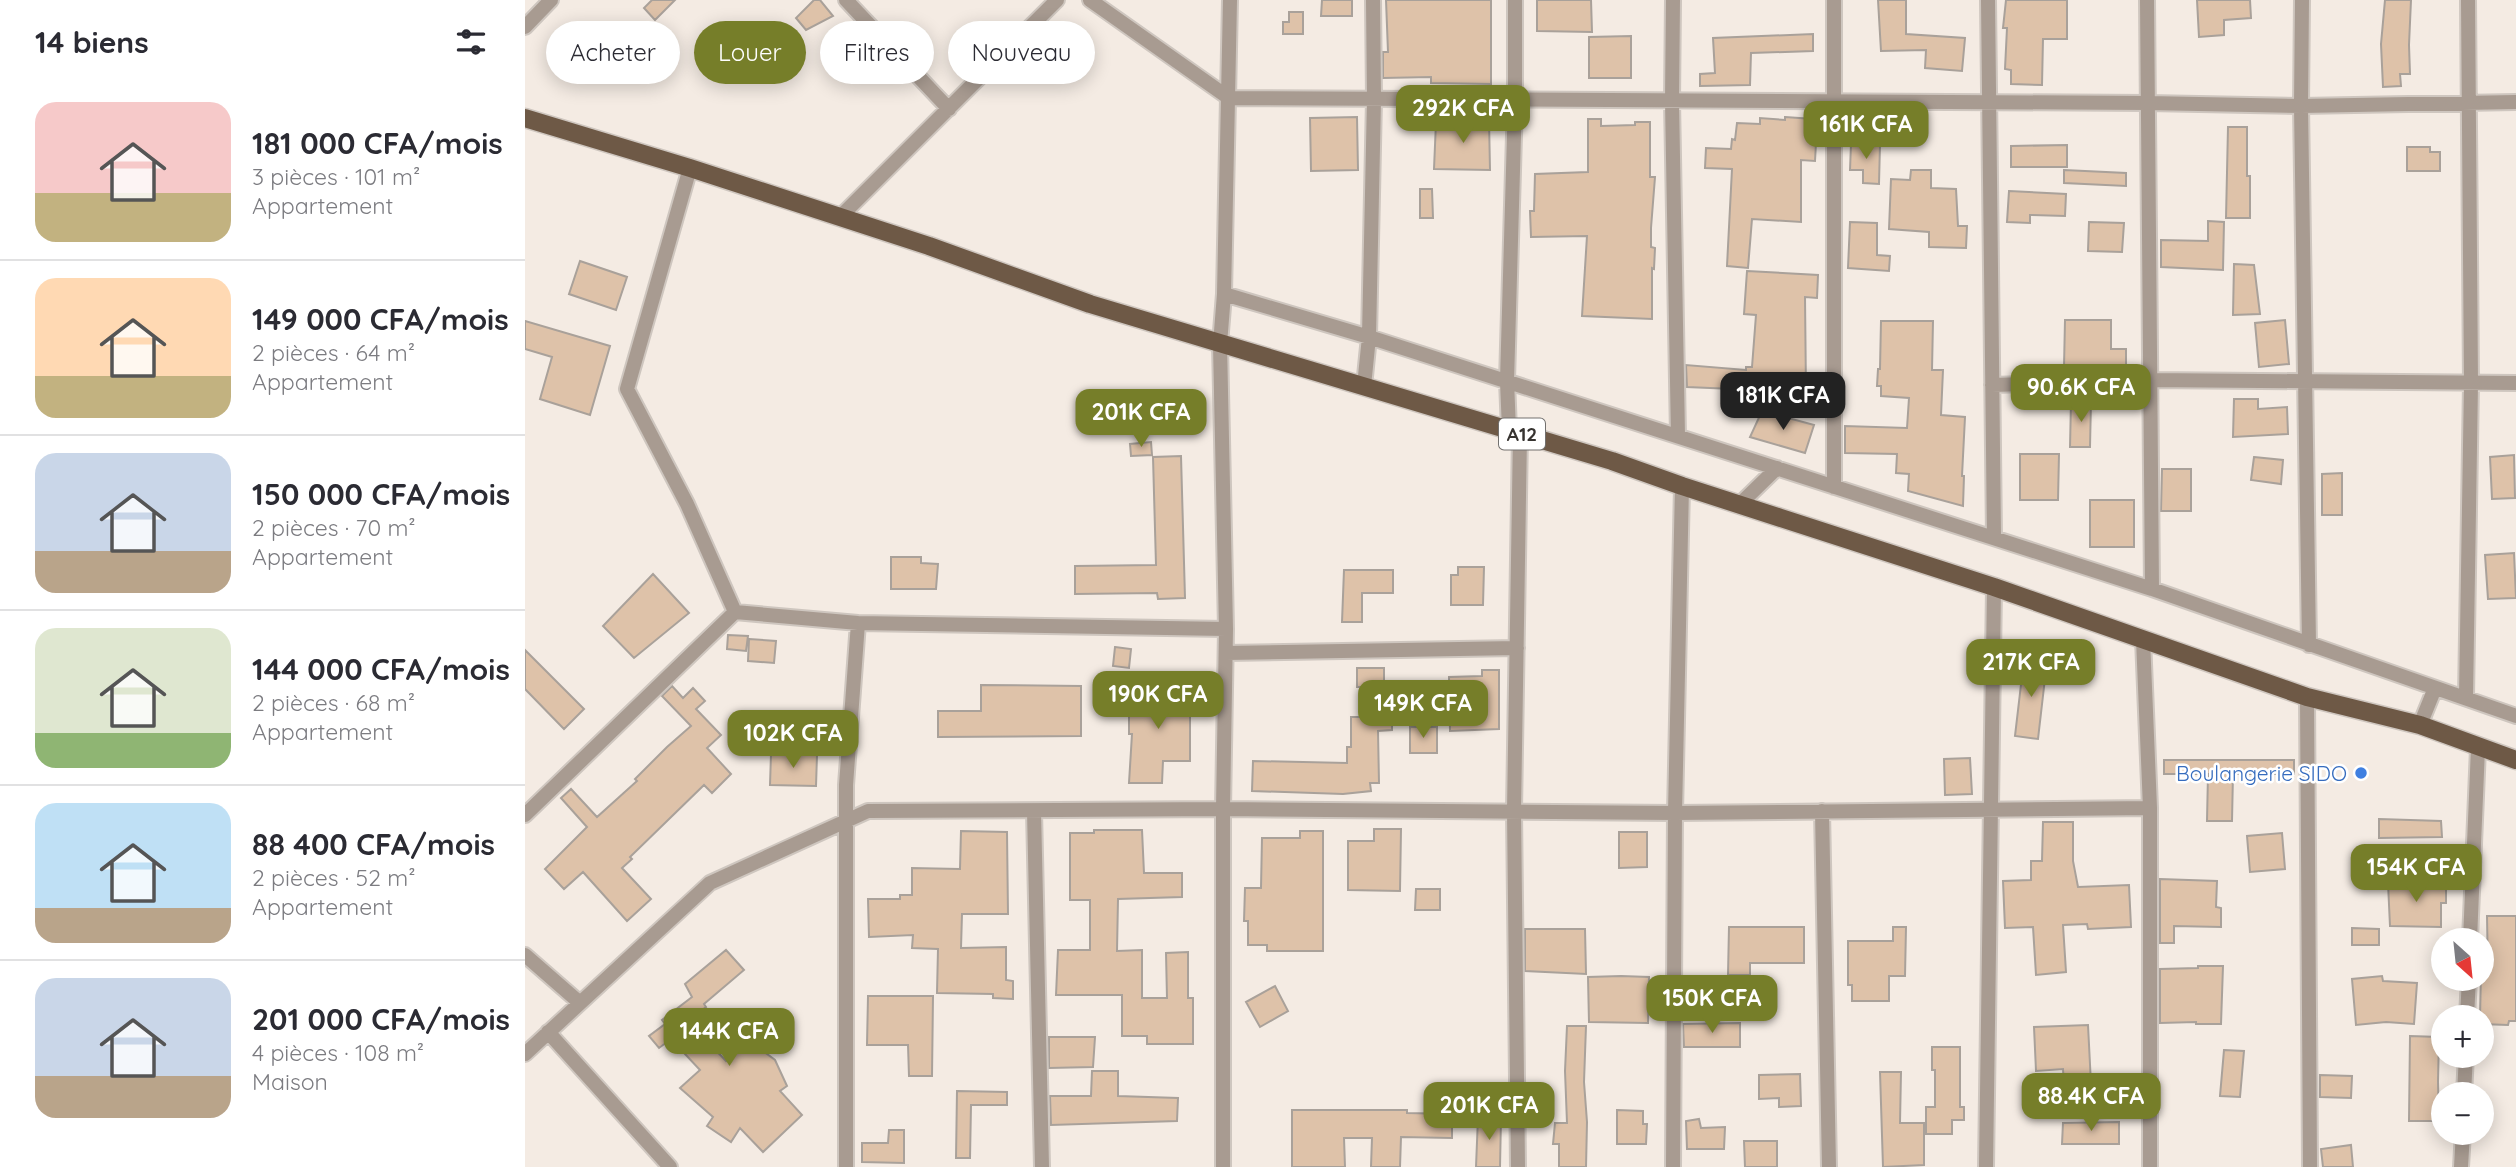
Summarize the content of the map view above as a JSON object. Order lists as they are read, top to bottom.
{
  "streets": {
    "main road": ["A12"]
  },
  "places": ["Boulangerie SIDO"],
  "north": "bottom right",
  "page": {
    "heading": "14 biens",
    "chip": [
      "Acheter",
      "Louer",
      "Filtres",
      "Nouveau"
    ],
    "list": [
      {
        "name": "181 000 CFA/mois",
        "note": "3 pièces · 101 m² · Appartement"
      },
      {
        "name": "149 000 CFA/mois",
        "note": "2 pièces · 64 m² · Appartement"
      },
      {
        "name": "150 000 CFA/mois",
        "note": "2 pièces · 70 m² · Appartement"
      },
      {
        "name": "144 000 CFA/mois",
        "note": "2 pièces · 68 m² · Appartement"
      },
      {
        "name": "88 400 CFA/mois",
        "note": "2 pièces · 52 m² · Appartement"
      },
      {
        "name": "201 000 CFA/mois",
        "note": "4 pièces · 108 m² · Maison"
      }
    ],
    "price": [
      "292K CFA",
      "161K CFA",
      "90.6K CFA",
      "181K CFA",
      "201K CFA",
      "217K CFA",
      "190K CFA",
      "149K CFA",
      "102K CFA",
      "154K CFA",
      "150K CFA",
      "144K CFA",
      "88.4K CFA",
      "201K CFA"
    ],
    "map_buttons": ["+", "−"]
  }
}
